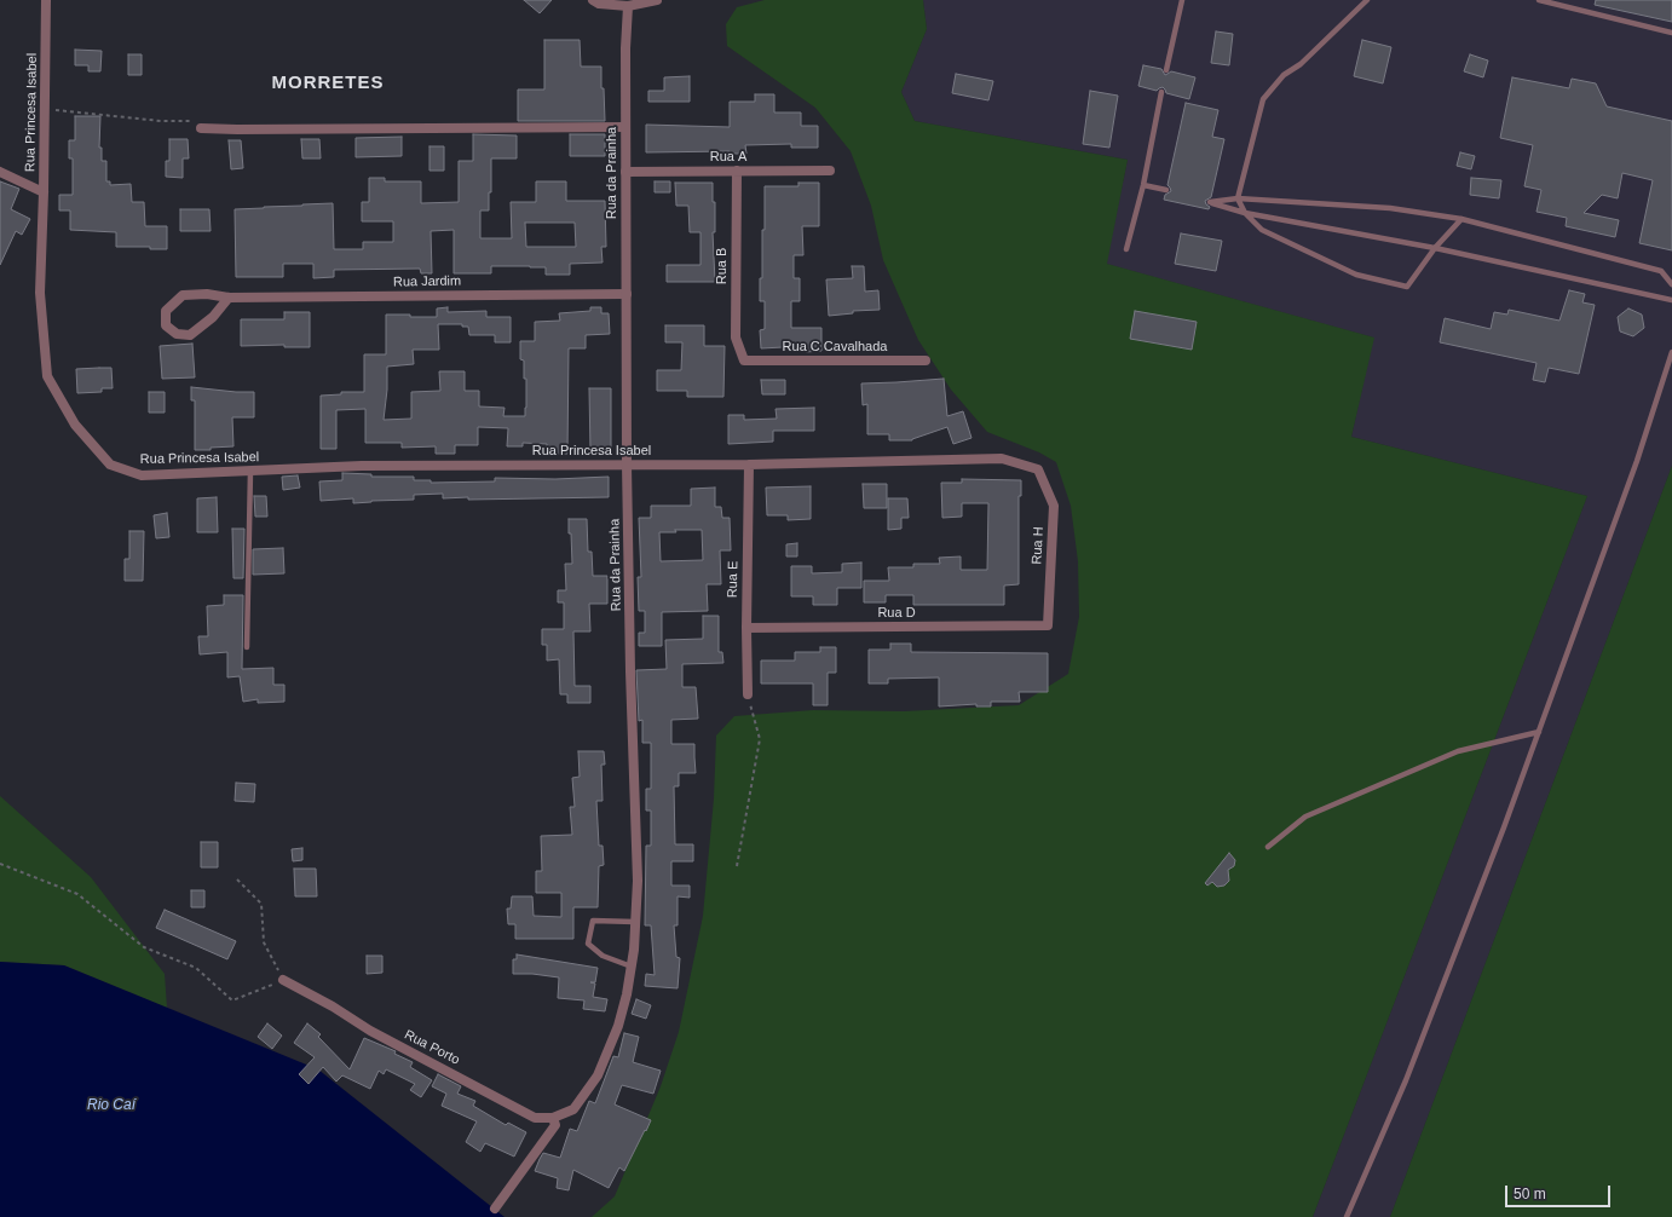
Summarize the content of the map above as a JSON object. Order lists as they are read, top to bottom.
{
  "streets": {
    "street": [
      "Rua Princesa Isabel",
      "Rua A",
      "Rua da Prainha",
      "Rua B",
      "Rua Jardim",
      "Rua C Cavalhada",
      "Rua H",
      "Rua E",
      "Rua D",
      "Rua Porto"
    ]
  },
  "crossings": [
    ["Rua Princesa Isabel", "Rua da Prainha"],
    ["Rua Princesa Isabel", "Rua H"],
    ["Rua Princesa Isabel", "Rua E"],
    ["Rua A", "Rua da Prainha"],
    ["Rua A", "Rua B"],
    ["Rua da Prainha", "Rua Jardim"],
    ["Rua da Prainha", "Rua Porto"],
    ["Rua B", "Rua C Cavalhada"],
    ["Rua H", "Rua E"],
    ["Rua H", "Rua D"],
    ["Rua E", "Rua D"]
  ],
  "districts": ["MORRETES"],
  "water": ["Rio Caí"],
  "scale_bar": "50 m"
}
